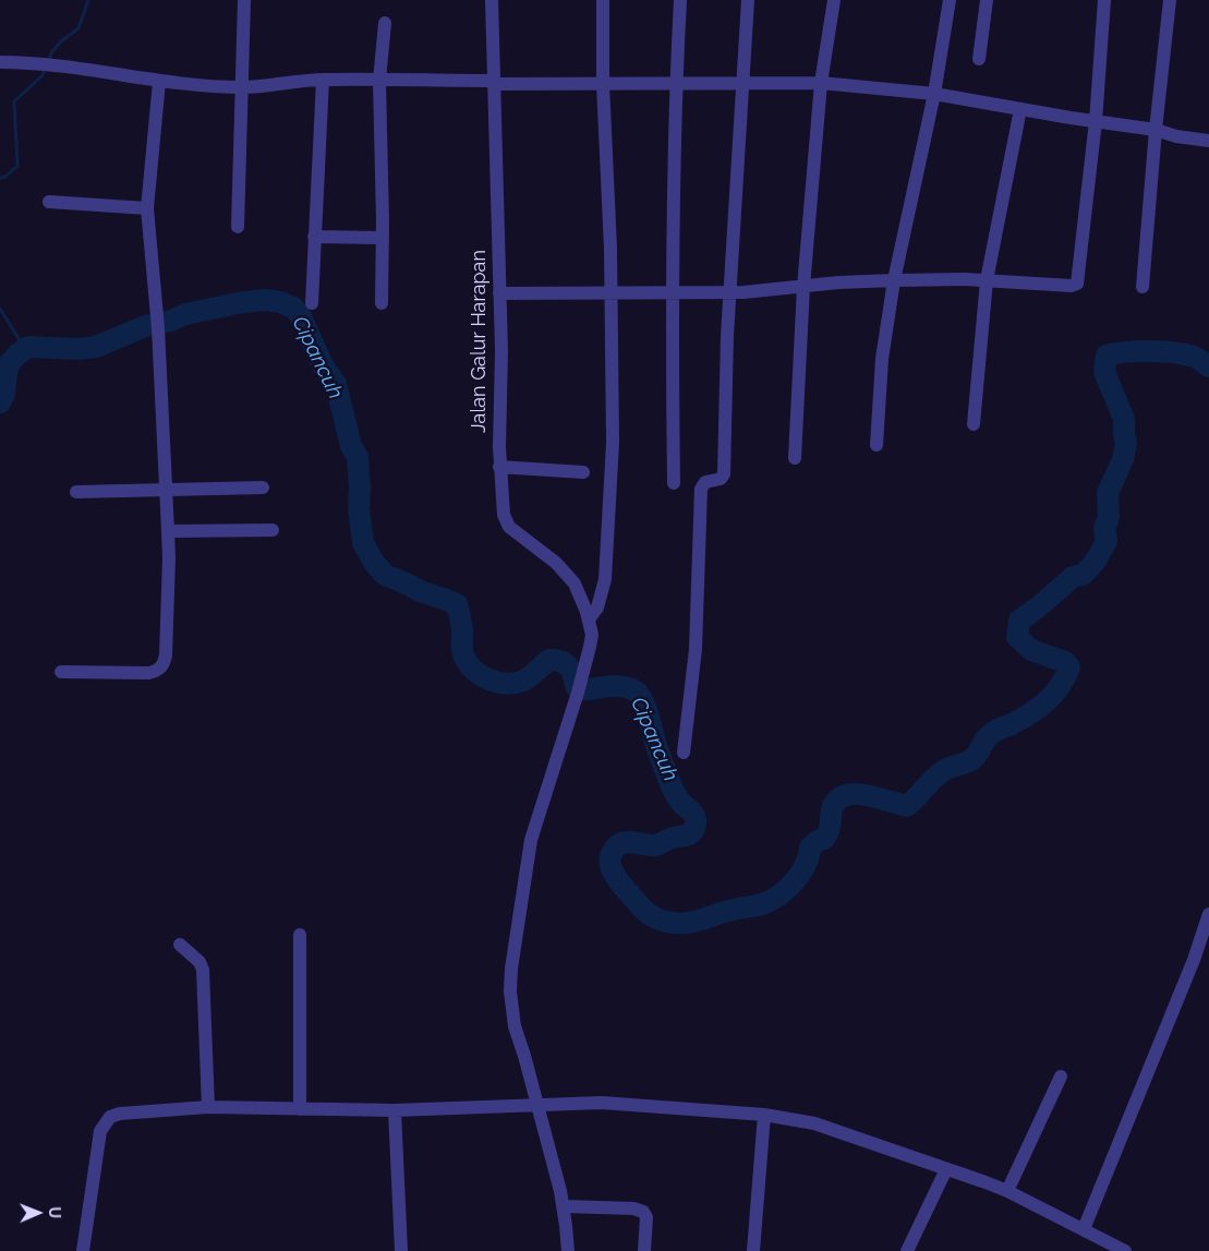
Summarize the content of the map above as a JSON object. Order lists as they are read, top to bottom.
{
  "streets": {
    "street": ["Jalan Galur Harapan"]
  },
  "water": ["Cipancuh"],
  "north": "right"
}
